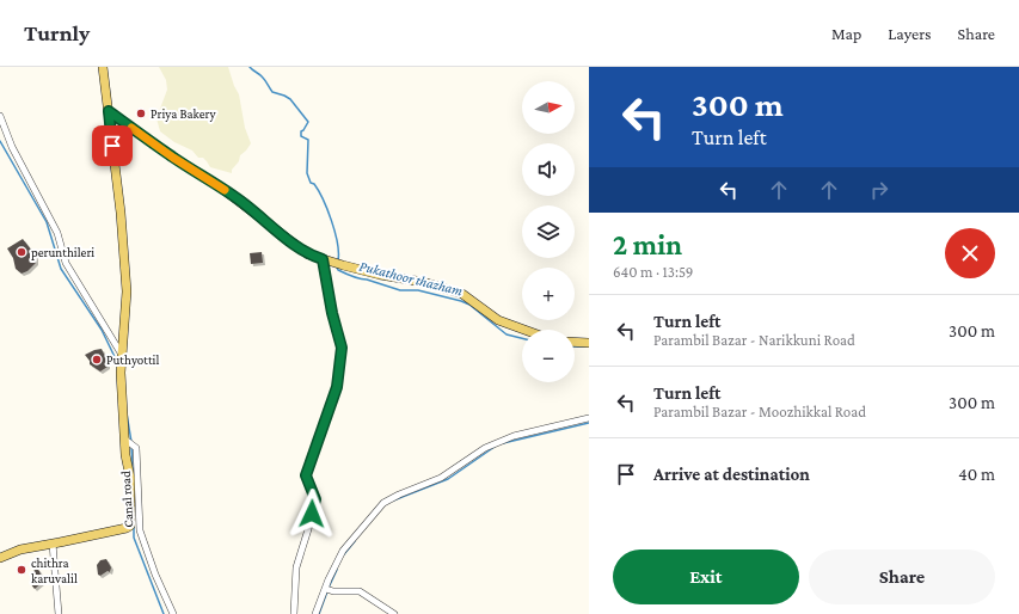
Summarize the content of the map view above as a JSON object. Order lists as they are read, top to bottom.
{
  "streets": {
    "street": ["Canal road"]
  },
  "water": ["Pukathoor thazham"],
  "places": [
    "Priya Bakery",
    "perunthileri",
    "Puthyottil",
    "chithra karuvalil"
  ],
  "north": "right",
  "page": {
    "header": "Turnly",
    "nav": ["Map", "Layers", "Share"],
    "turn": ["300 m", "Turn left"],
    "map_buttons": ["+", "−"],
    "heading": ["2 min", "640 m · 13:59"],
    "list": [
      {
        "name": "Turn left",
        "note": "Parambil Bazar - Narikkuni Road",
        "value": "300 m"
      },
      {
        "name": "Turn left",
        "note": "Parambil Bazar - Moozhikkal Road",
        "value": "300 m"
      },
      {
        "name": "Arrive at destination",
        "value": "40 m"
      }
    ],
    "buttons": ["Exit", "Share"]
  }
}
